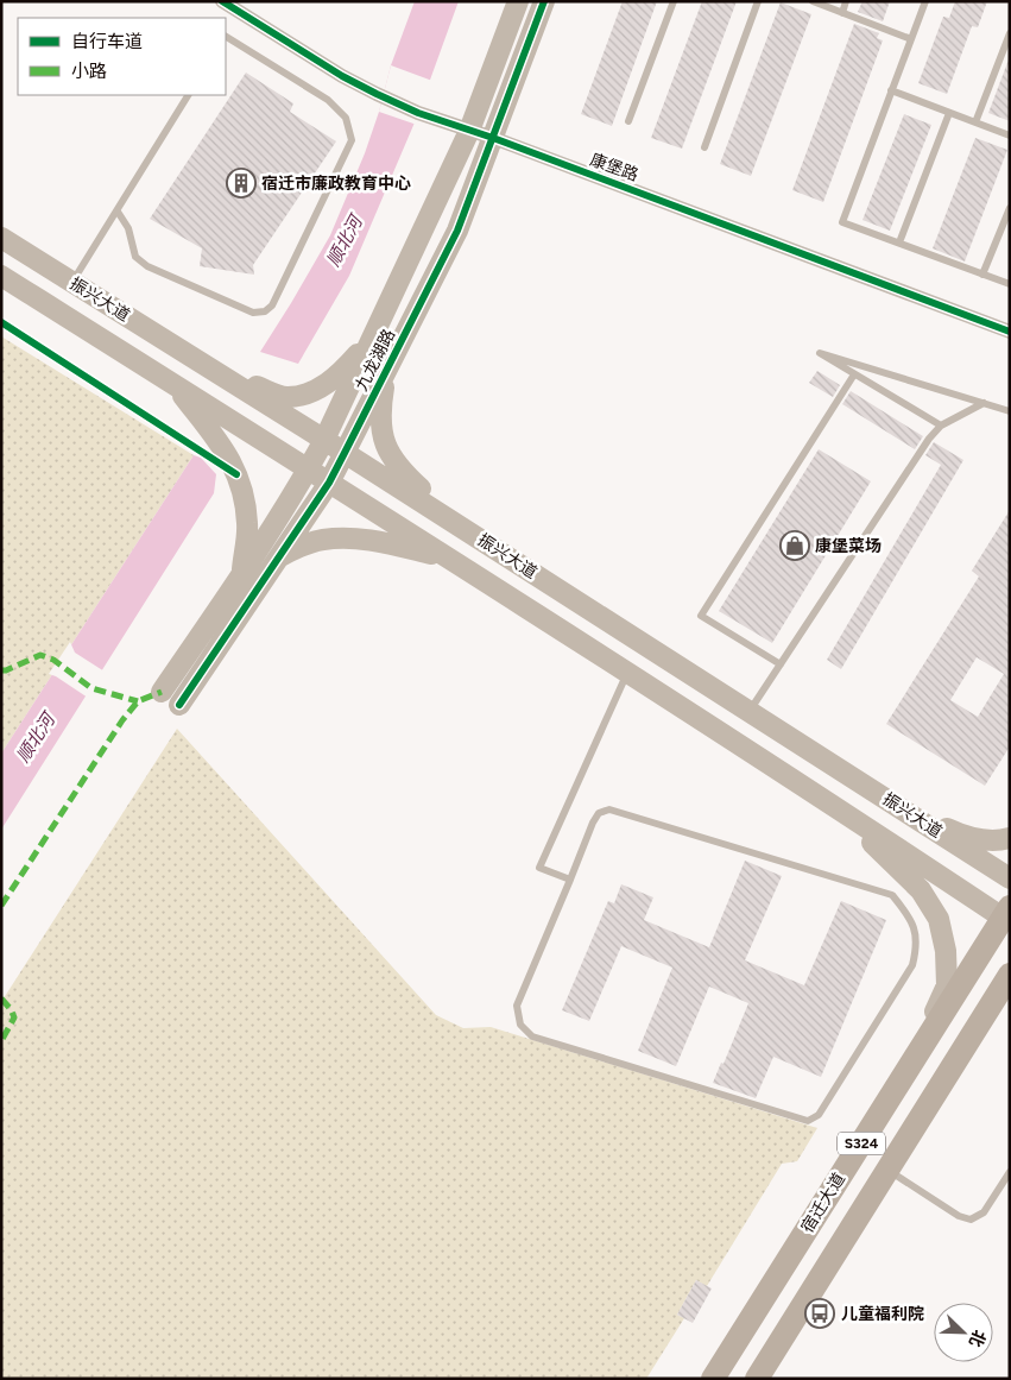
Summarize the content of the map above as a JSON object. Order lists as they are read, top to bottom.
{
  "streets": {
    "main road": [
      "振兴大道",
      "九龙湖路",
      "S324",
      "宿迁大道"
    ],
    "street": ["康堡路"]
  },
  "crossings": [
    ["康堡路", "九龙湖路"],
    ["振兴大道", "九龙湖路"],
    ["振兴大道", "宿迁大道"]
  ],
  "water": ["顺北河"],
  "places": {
    "building": ["宿迁市廉政教育中心"],
    "shop": ["康堡菜场"],
    "bus stop": ["儿童福利院"]
  },
  "legend": ["自行车道", "小路"],
  "north": "bottom right"
}
